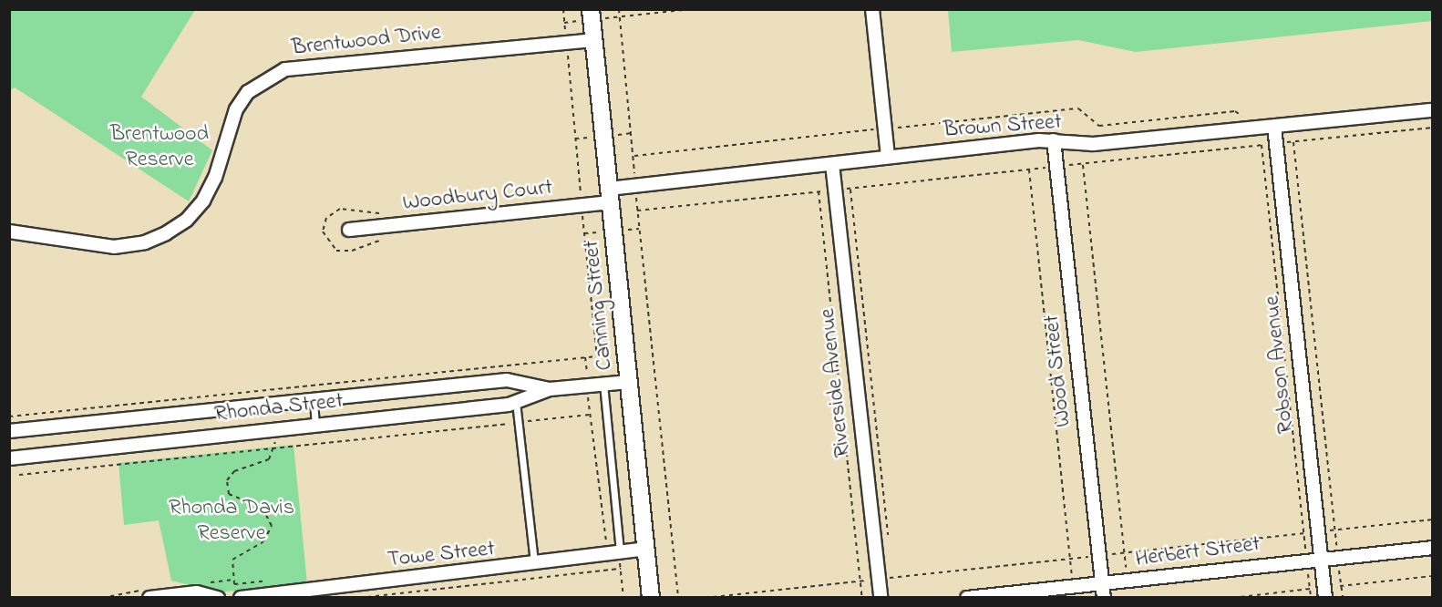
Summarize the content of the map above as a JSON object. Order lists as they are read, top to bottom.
{
  "streets": {
    "street": [
      "Brentwood Drive",
      "Brown Street",
      "Woodbury Court",
      "Canning Street",
      "Robson Avenue",
      "Wood Street",
      "Riverside Avenue",
      "Rhonda Street",
      "Herbert Street",
      "Towe Street"
    ]
  },
  "crossings": [
    ["Brentwood Drive", "Canning Street"],
    ["Brown Street", "Woodbury Court"],
    ["Brown Street", "Canning Street"],
    ["Brown Street", "Robson Avenue"],
    ["Brown Street", "Wood Street"],
    ["Brown Street", "Riverside Avenue"],
    ["Woodbury Court", "Canning Street"],
    ["Canning Street", "Rhonda Street"],
    ["Canning Street", "Towe Street"],
    ["Robson Avenue", "Herbert Street"],
    ["Wood Street", "Herbert Street"]
  ],
  "parks": ["Brentwood Reserve", "Rhonda Davis Reserve"]
}
